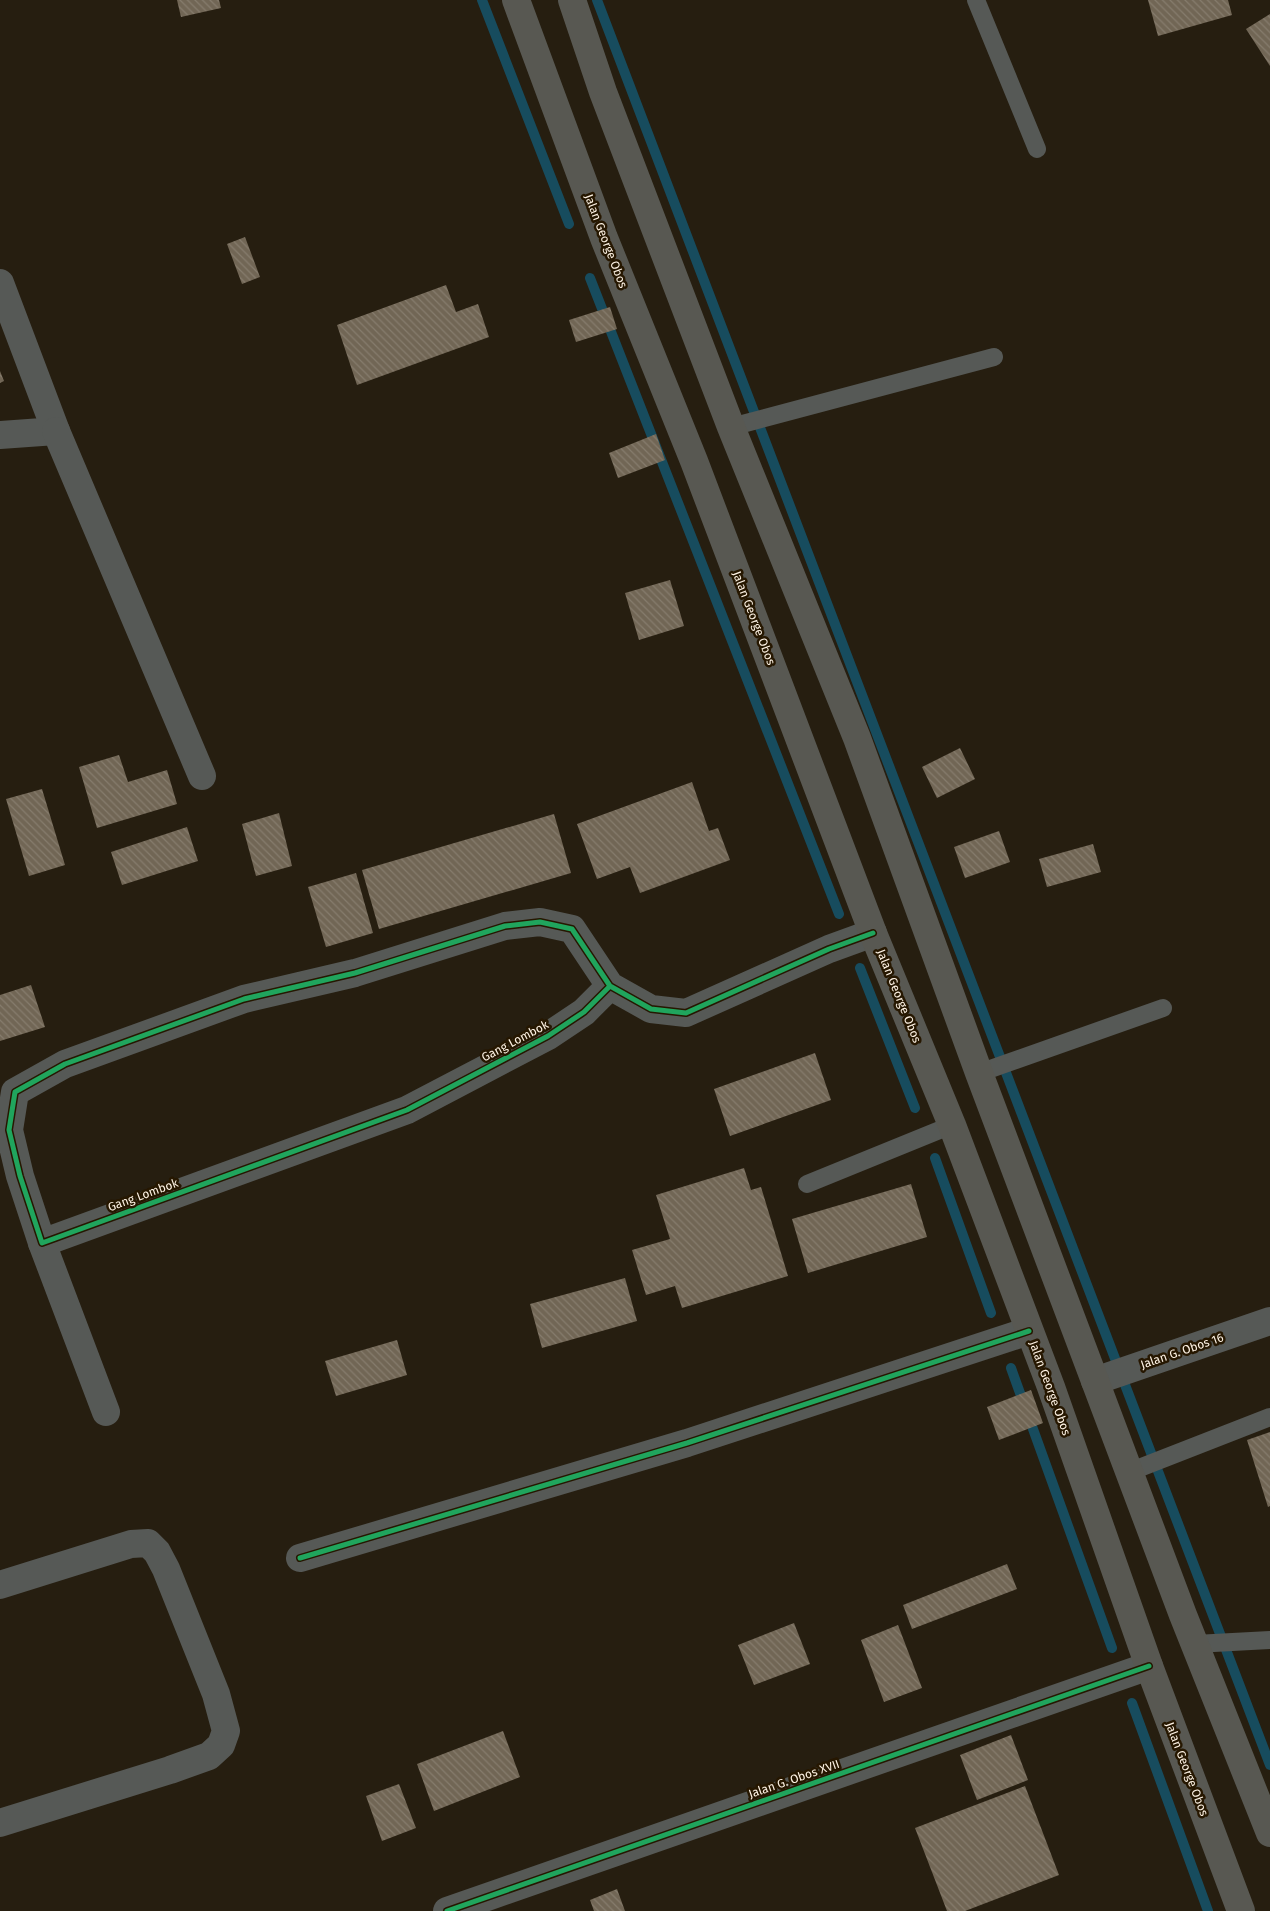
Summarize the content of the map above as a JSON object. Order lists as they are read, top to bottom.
{
  "streets": {
    "main road": ["Jalan George Obos"],
    "street": ["Gang Lombok", "Jalan G. Obos 16", "Jalan G. Obos XVII"]
  },
  "crossings": [
    ["Jalan George Obos", "Jalan G. Obos XVII"]
  ]
}
